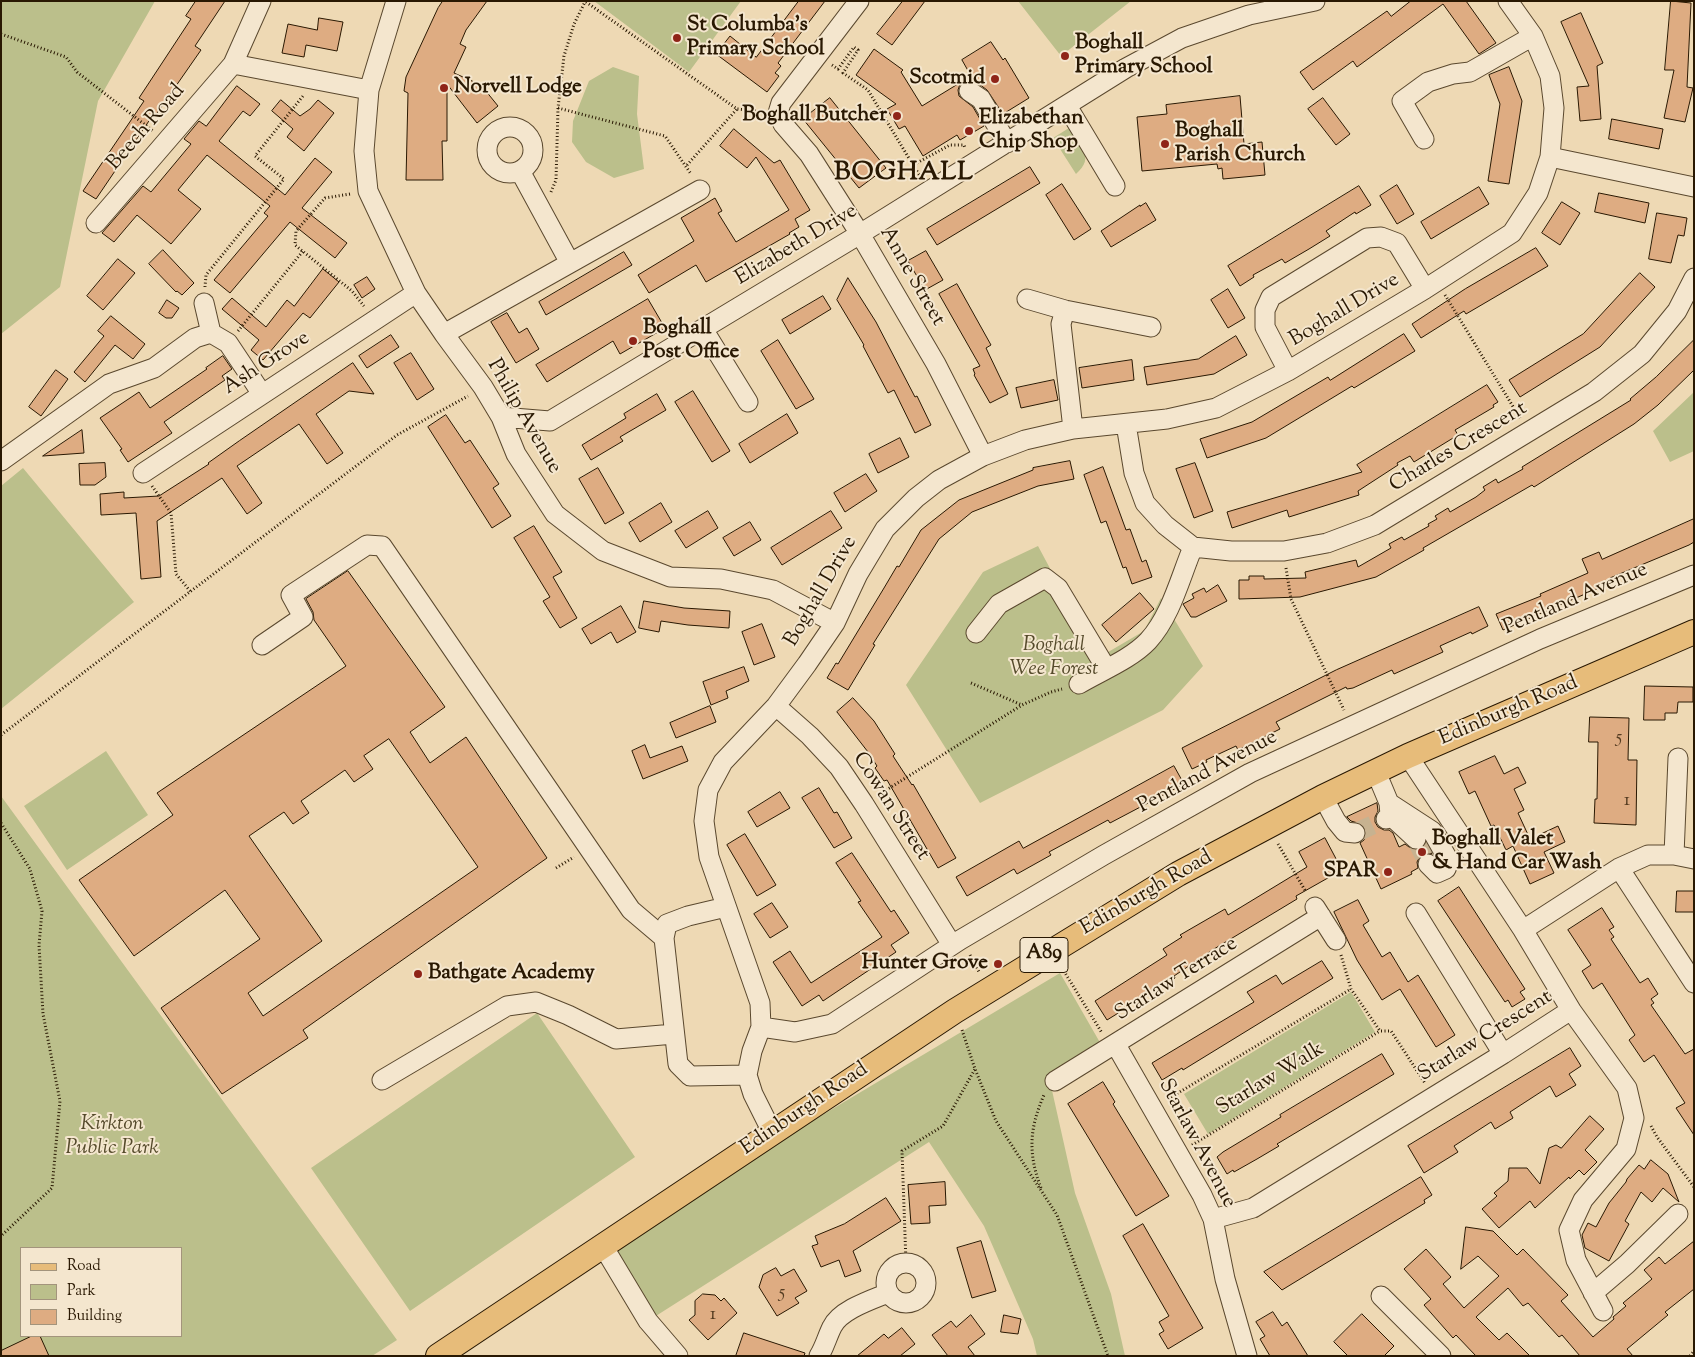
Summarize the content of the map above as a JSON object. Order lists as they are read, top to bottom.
{
  "streets": {
    "main road": ["Edinburgh Road", "A89"],
    "street": [
      "Beech Road",
      "Elizabeth Drive",
      "Anne Street",
      "Boghall Drive",
      "Ash Grove",
      "Philip Avenue",
      "Charles Crescent",
      "Pentland Avenue",
      "Cowan Street",
      "Starlaw Terrace",
      "Starlaw Crescent",
      "Starlaw Avenue"
    ],
    "path": ["Starlaw Walk"]
  },
  "crossings": [
    ["Elizabeth Drive", "Anne Street"],
    ["Elizabeth Drive", "Philip Avenue"],
    ["Anne Street", "Boghall Drive"],
    ["Boghall Drive", "Philip Avenue"],
    ["Boghall Drive", "Pentland Avenue"],
    ["Boghall Drive", "Cowan Street"],
    ["Ash Grove", "Philip Avenue"],
    ["Pentland Avenue", "Cowan Street"],
    ["Edinburgh Road", "Starlaw Crescent"],
    ["Starlaw Terrace", "Starlaw Avenue"],
    ["Starlaw Crescent", "Starlaw Avenue"],
    ["Starlaw Walk", "Starlaw Avenue"]
  ],
  "districts": ["BOGHALL"],
  "parks": ["Boghall Wee Forest", "Kirkton Public Park"],
  "places": [
    "St Columba's Primary School",
    "Boghall Primary School",
    "Scotmid",
    "Norvell Lodge",
    "Boghall Butcher",
    "Elizabethan Chip Shop",
    "Boghall Parish Church",
    "Boghall Post Office",
    "Boghall Valet & Hand Car Wash",
    "SPAR",
    "Hunter Grove",
    "Bathgate Academy"
  ],
  "house_numbers": [
    "5",
    "1",
    "5",
    "1"
  ],
  "legend": ["Road", "Park", "Building"]
}
